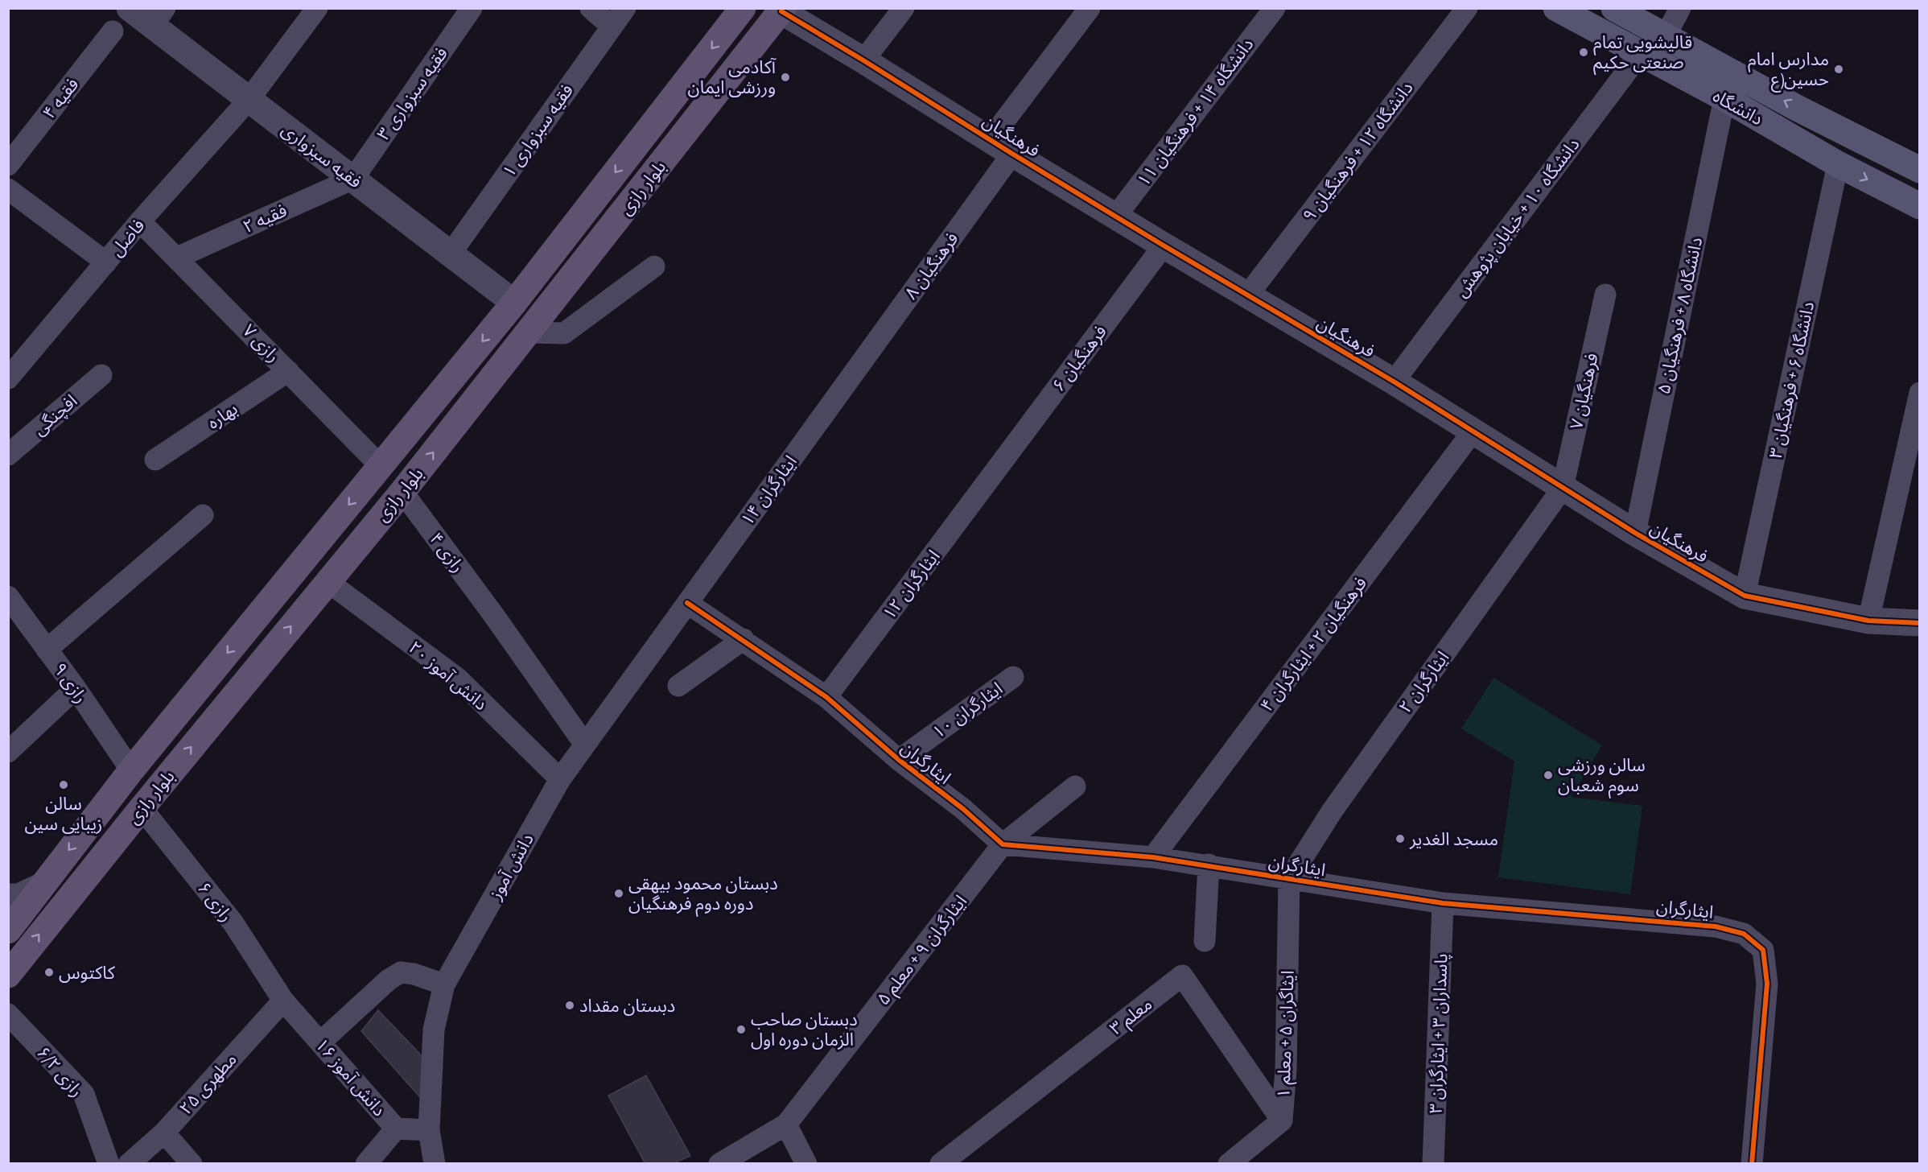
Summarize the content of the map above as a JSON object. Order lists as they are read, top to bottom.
{
  "streets": {
    "main road": ["دانشگاه", "بلوار رازی"],
    "street": [
      "فقیه سبزواری ۳",
      "فقیه ۴",
      "دانشگاه ۱۴ + فرهنگیان ۱۱",
      "فقیه سبزواری ۱",
      "فرهنگیان",
      "دانشگاه ۱۲ + فرهنگیان ۹",
      "فقیه سبزواری",
      "دانشگاه ۱۰ + خیابان پژوهش",
      "فقیه ۲",
      "فاضل",
      "فرهنگیان ۸",
      "دانشگاه ۸ + فرهنگیان ۵",
      "رازی ۷",
      "فرهنگیان ۶",
      "دانشگاه ۶ + فرهنگیان ۳",
      "فرهنگیان ۷",
      "افچنگی",
      "بهاره",
      "ایثارگران ۱۴",
      "رازی ۴",
      "ایثارگران ۱۲",
      "فرهنگیان ۲ + ایثارگران ۴",
      "دانش آموز ۲۰",
      "ایثارگران ۲",
      "رازی ۹",
      "ایثارگران ۱۰",
      "ایثارگران",
      "دانش آموز",
      "رازی ۶",
      "ایثارگران ۹ + معلم ۵",
      "معلم ۳",
      "پاسداران ۳ + ایثارگران ۳",
      "ایثاگران ۵ + معلم ۱",
      "رازی ۶/۲",
      "دانش آموز ۱۶",
      "مطهری ۲۵"
    ]
  },
  "crossings": [
    ["فقیه سبزواری ۳", "فقیه سبزواری"],
    ["فقیه سبزواری ۳", "فقیه ۲"],
    ["دانشگاه", "دانشگاه ۱۰ + خیابان پژوهش"],
    ["دانشگاه", "دانشگاه ۸ + فرهنگیان ۵"],
    ["دانشگاه", "دانشگاه ۶ + فرهنگیان ۳"],
    ["دانشگاه ۱۴ + فرهنگیان ۱۱", "فرهنگیان"],
    ["فقیه سبزواری ۱", "فقیه سبزواری"],
    ["فرهنگیان", "دانشگاه ۱۲ + فرهنگیان ۹"],
    ["فرهنگیان", "بلوار رازی"],
    ["فرهنگیان", "دانشگاه ۱۰ + خیابان پژوهش"],
    ["فرهنگیان", "فرهنگیان ۸"],
    ["فرهنگیان", "دانشگاه ۸ + فرهنگیان ۵"],
    ["فرهنگیان", "فرهنگیان ۶"],
    ["فرهنگیان", "دانشگاه ۶ + فرهنگیان ۳"],
    ["فرهنگیان", "فرهنگیان ۷"],
    ["فرهنگیان", "فرهنگیان ۲ + ایثارگران ۴"],
    ["فرهنگیان", "ایثارگران ۲"],
    ["فقیه سبزواری", "بلوار رازی"],
    ["فقیه سبزواری", "فقیه ۲"],
    ["فقیه سبزواری", "فاضل"],
    ["بلوار رازی", "رازی ۷"],
    ["بلوار رازی", "رازی ۴"],
    ["بلوار رازی", "دانش آموز ۲۰"],
    ["بلوار رازی", "رازی ۹"],
    ["بلوار رازی", "رازی ۶"],
    ["فقیه ۲", "رازی ۷"],
    ["فاضل", "رازی ۷"],
    ["فرهنگیان ۸", "ایثارگران ۱۴"],
    ["رازی ۷", "بهاره"],
    ["فرهنگیان ۶", "ایثارگران ۱۲"],
    ["فرهنگیان ۷", "ایثارگران ۲"],
    ["ایثارگران ۱۴", "ایثارگران"],
    ["ایثارگران ۱۴", "دانش آموز"],
    ["رازی ۴", "دانش آموز"],
    ["ایثارگران ۱۲", "ایثارگران"],
    ["فرهنگیان ۲ + ایثارگران ۴", "ایثارگران"],
    ["دانش آموز ۲۰", "دانش آموز"],
    ["ایثارگران ۲", "ایثارگران"],
    ["ایثارگران ۲", "ایثاگران ۵ + معلم ۱"],
    ["ایثارگران ۱۰", "ایثارگران"],
    ["ایثارگران", "دانش آموز"],
    ["ایثارگران", "ایثارگران ۹ + معلم ۵"],
    ["ایثارگران", "پاسداران ۳ + ایثارگران ۳"],
    ["ایثارگران", "ایثاگران ۵ + معلم ۱"],
    ["دانش آموز", "دانش آموز ۱۶"],
    ["رازی ۶", "دانش آموز ۱۶"],
    ["رازی ۶", "مطهری ۲۵"],
    ["معلم ۳", "ایثاگران ۵ + معلم ۱"],
    ["دانش آموز ۱۶", "مطهری ۲۵"]
  ],
  "places": [
    "قالیشویی تمام صنعتی حکیم",
    "مدارس امام حسین(ع",
    "آکادمی ورزشی ایمان",
    "سالن ورزشی سوم شعبان",
    "سالن زیبایی سین",
    "مسجد الغدیر",
    "دبستان محمود بیهقی دوره دوم فرهنگیان",
    "کاکتوس",
    "دبستان مقداد",
    "دبستان صاحب الزمان دوره اول"
  ]
}
